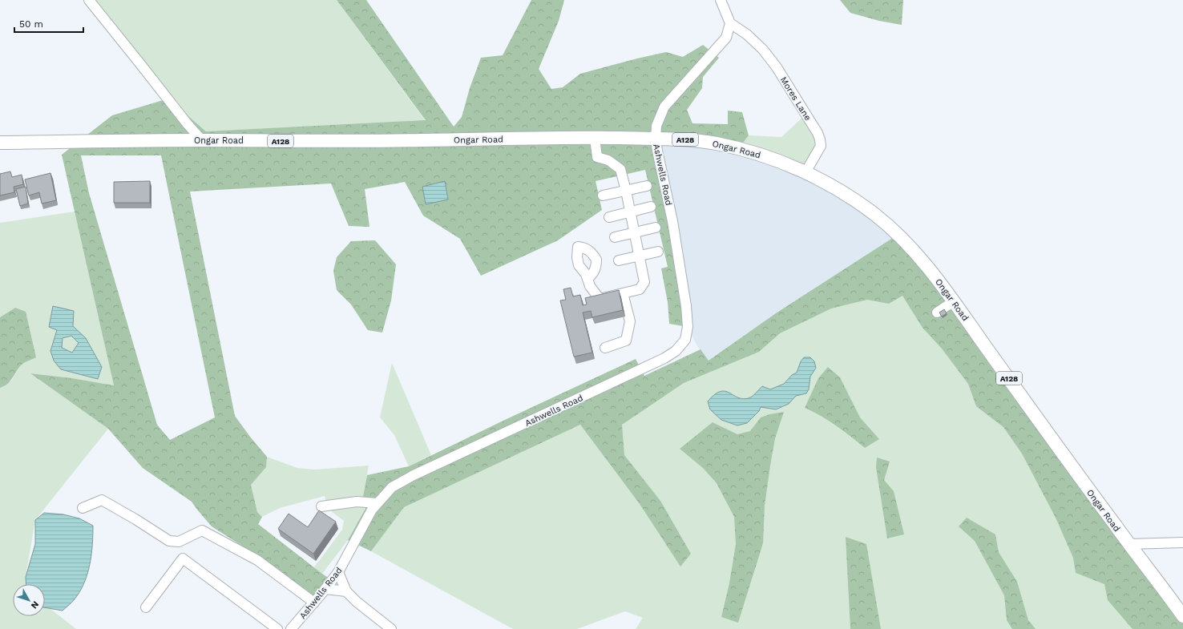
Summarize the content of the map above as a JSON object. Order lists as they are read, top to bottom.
{
  "streets": {
    "main road": ["Ongar Road", "A128"],
    "street": ["Mores Lane", "Ashwells Road"]
  },
  "crossings": [
    ["Mores Lane", "Ongar Road"],
    ["Ongar Road", "Ashwells Road"]
  ],
  "scale_bar": "50 m",
  "north": "bottom right"
}
